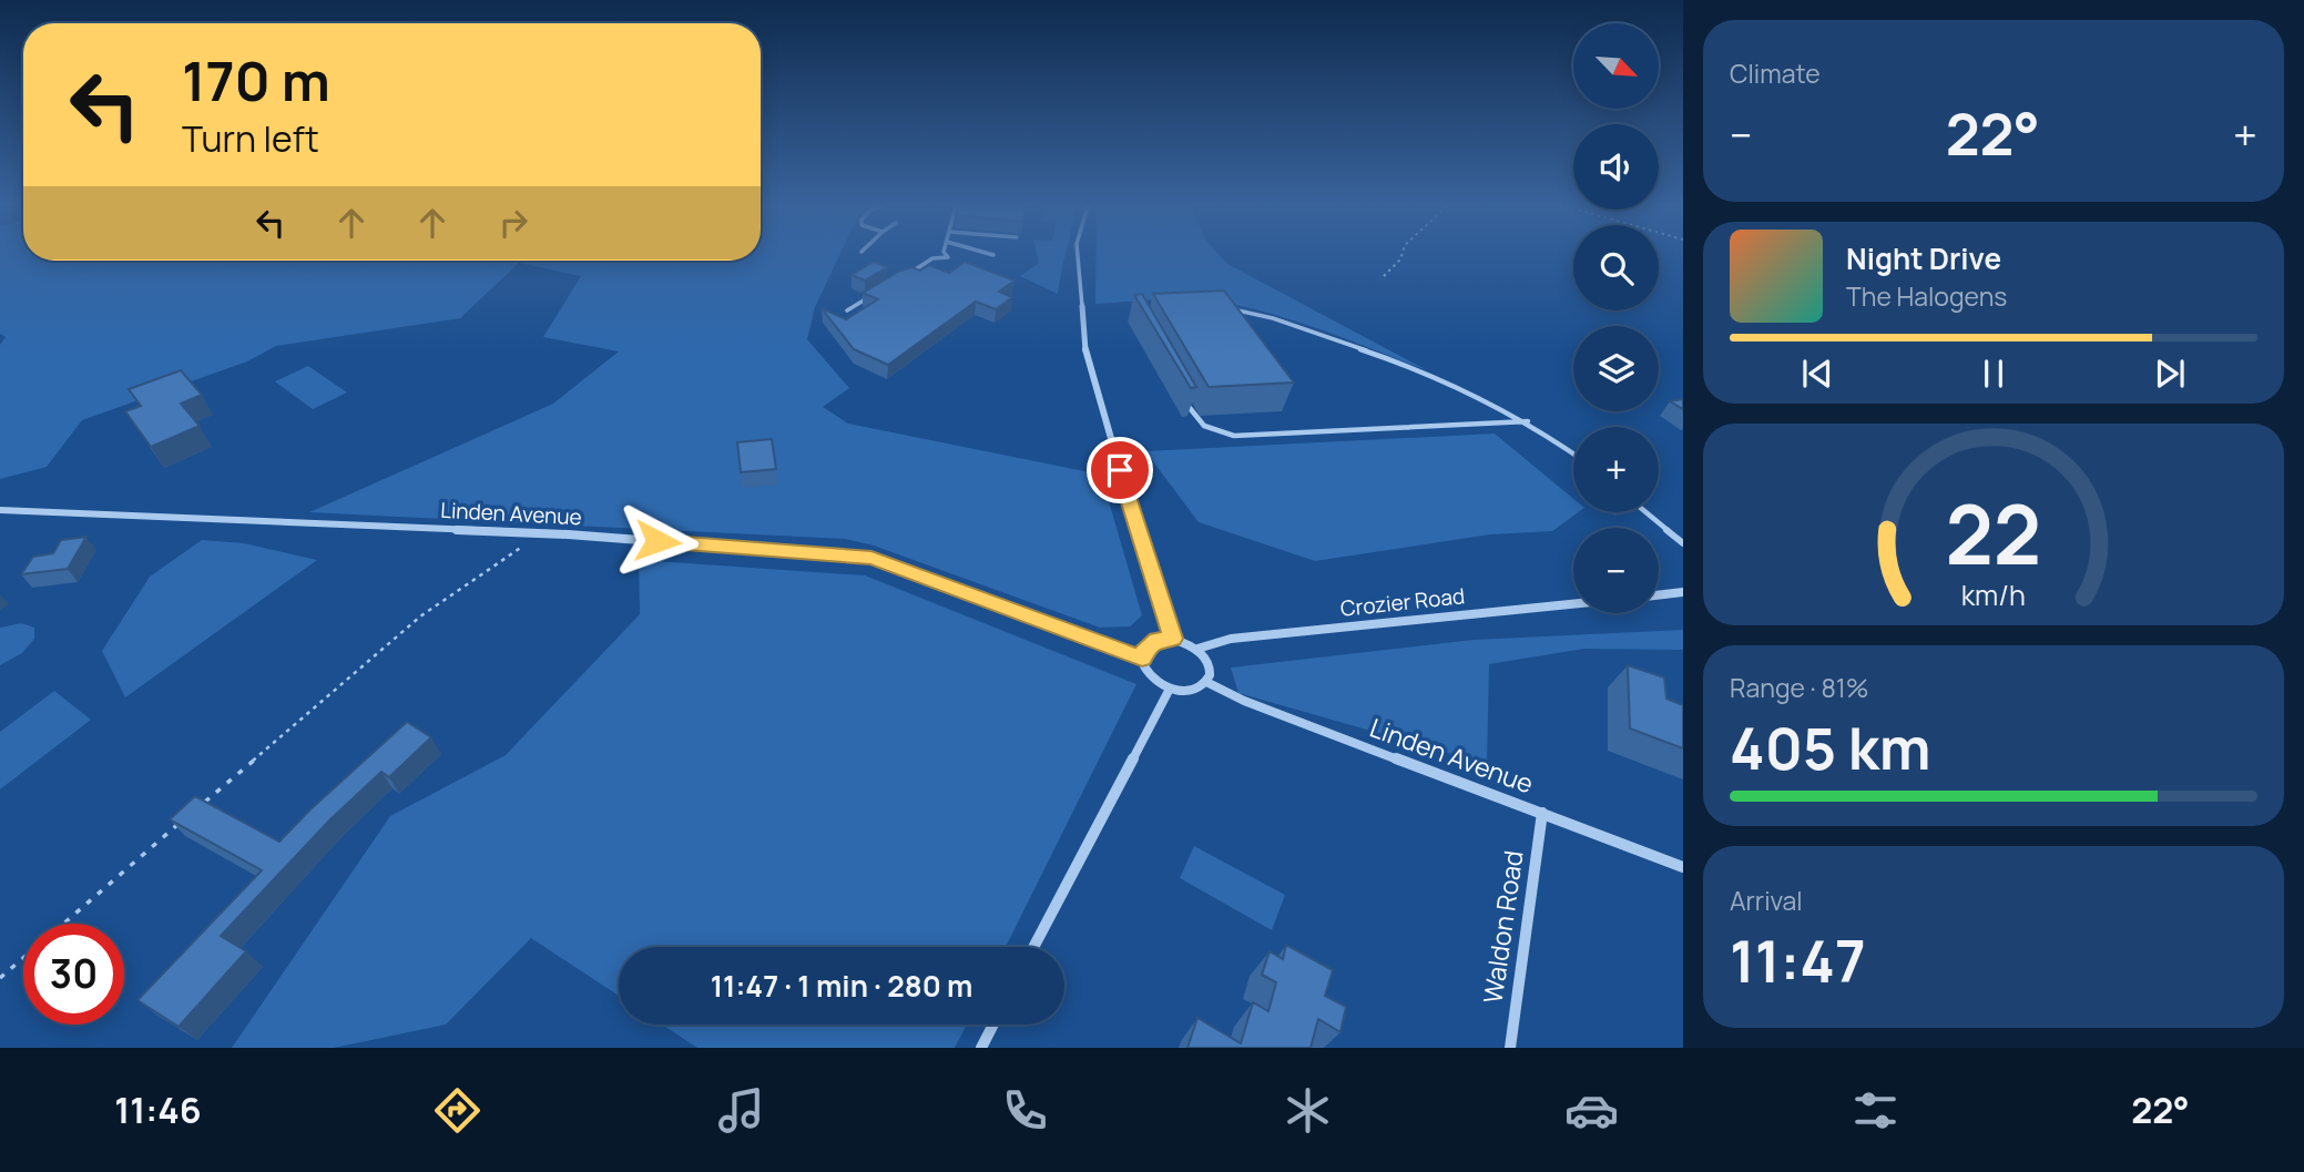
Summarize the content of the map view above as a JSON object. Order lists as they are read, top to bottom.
{
  "streets": {
    "street": ["Linden Avenue", "Crozier Road", "Waldon Road"]
  },
  "crossings": [
    ["Linden Avenue", "Crozier Road"],
    ["Linden Avenue", "Waldon Road"]
  ],
  "north": "bottom right",
  "page": {
    "tile": [
      "Climate",
      ["Range · 81%", "405 km"],
      ["Arrival", "11:47"]
    ],
    "map_buttons": ["+", "−"],
    "turn": ["170 m", "Turn left"],
    "heat": ["−", "22°", "+"],
    "song": ["Night Drive", "The Halogens"],
    "limit": "30",
    "trip": "11:47 · 1 min · 280 m",
    "tabs": ["11:46", "22°"],
    "gauge": ["22", "km/h"]
  }
}
